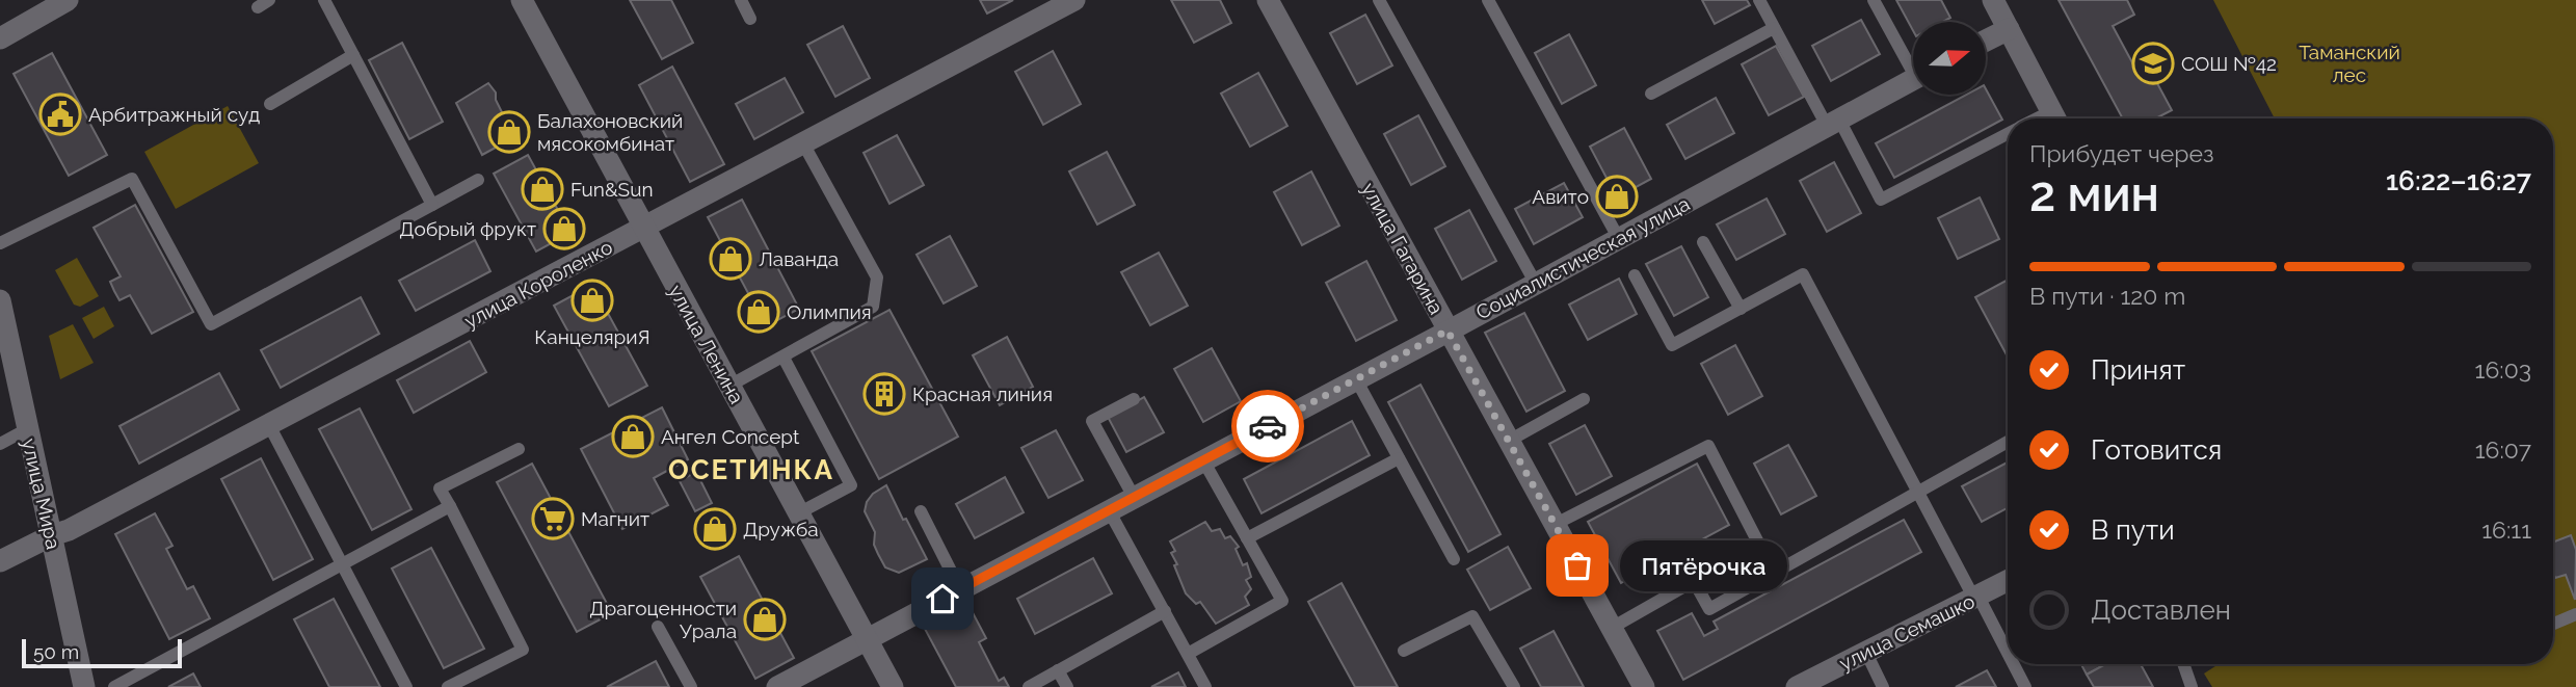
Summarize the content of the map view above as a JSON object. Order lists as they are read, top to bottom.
{
  "streets": {
    "street": [
      "улица Гагарина",
      "Социалистическая улица",
      "улица Короленко",
      "улица Ленина",
      "улица Мира",
      "улица Семашко"
    ]
  },
  "crossings": [
    ["улица Гагарина", "Социалистическая улица"],
    ["Социалистическая улица", "улица Ленина"],
    ["улица Короленко", "улица Ленина"],
    ["улица Короленко", "улица Мира"]
  ],
  "districts": ["ОСЕТИНКА"],
  "parks": ["Таманский лес"],
  "places": {
    "school or university": ["СОШ №42"],
    "public building": ["Арбитражный суд"],
    "shop": [
      "Балахоновский мясокомбинат",
      "Fun&Sun",
      "Авито",
      "Добрый фрукт",
      "Лаванда",
      "КанцеляриЯ",
      "Олимпия",
      "Ангел Concept",
      "Дружба",
      "Драгоценности Урала"
    ],
    "building": ["Красная линия"],
    "supermarket": ["Магнит"],
    "other": ["Пятёрочка"]
  },
  "scale_bar": "50 m",
  "north": "right",
  "page": {
    "heading": ["2 мин", "Прибудет через", "16:22–16:27"],
    "bar": "В пути · 120 m",
    "list": [
      ["Принят", "16:03"],
      ["Готовится", "16:07"],
      ["В пути", "16:11"],
      "Доставлен"
    ],
    "bubble": "Пятёрочка",
    "scale": "50 m"
  }
}
